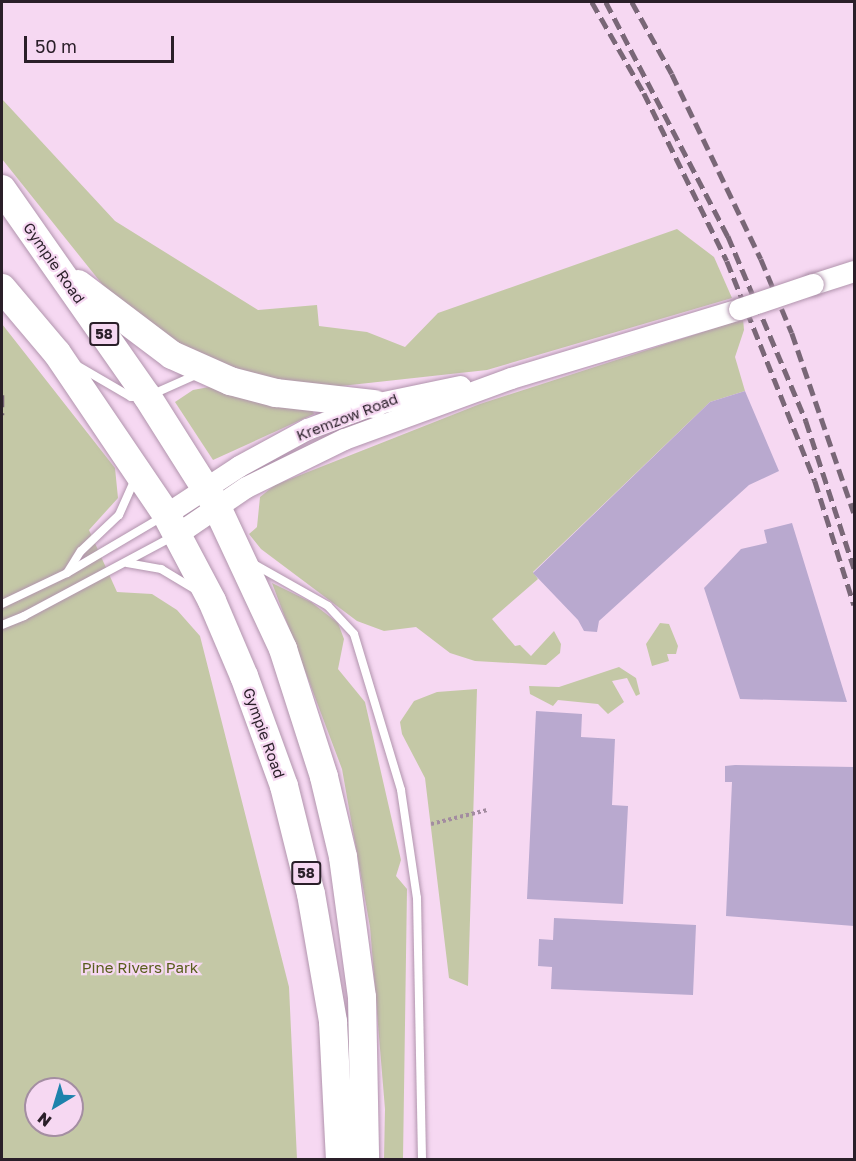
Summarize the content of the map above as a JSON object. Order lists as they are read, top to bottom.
{
  "streets": {
    "highway": ["Gympie Road", "58"],
    "street": ["Kremzow Road"]
  },
  "crossings": [
    ["Gympie Road", "Kremzow Road"]
  ],
  "parks": ["Pine Rivers Park"],
  "scale_bar": "50 m",
  "north": "bottom left"
}
